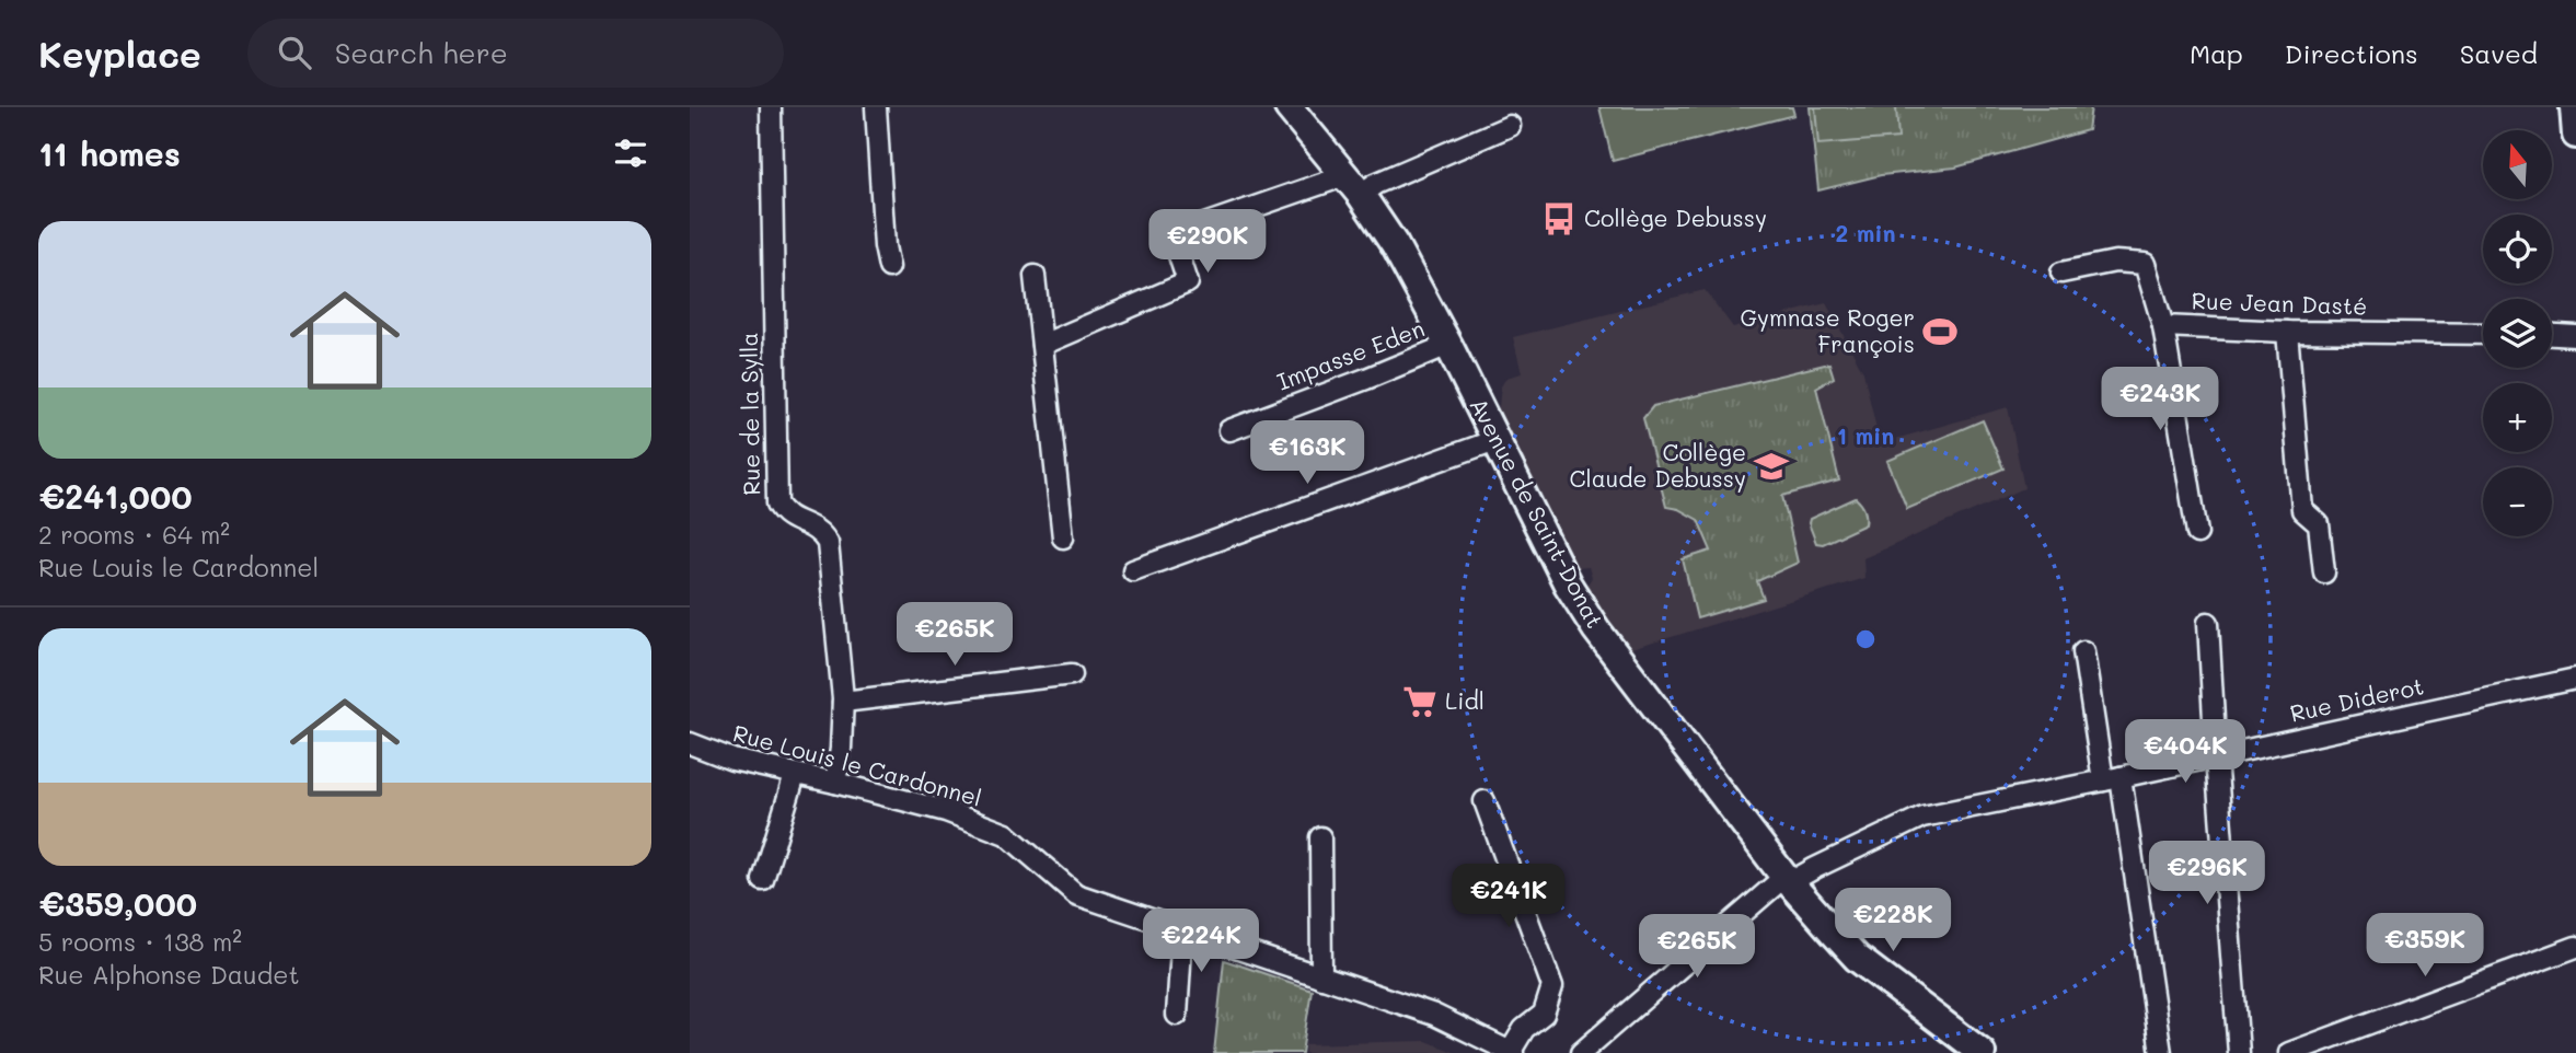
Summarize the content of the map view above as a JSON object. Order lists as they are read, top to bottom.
{
  "streets": {
    "main road": ["Avenue de Saint-Donat"],
    "street": [
      "Rue Jean Dasté",
      "Impasse Eden",
      "Rue de la Sylla",
      "Rue Diderot",
      "Rue Louis le Cardonnel"
    ]
  },
  "crossings": [
    ["Impasse Eden", "Avenue de Saint-Donat"],
    ["Rue de la Sylla", "Rue Louis le Cardonnel"],
    ["Avenue de Saint-Donat", "Rue Diderot"]
  ],
  "places": {
    "bus stop": ["Collège Debussy"],
    "sports": ["Gymnase Roger François"],
    "school or university": ["Collège Claude Debussy"],
    "supermarket": ["Lidl"]
  },
  "north": "top",
  "page": {
    "header": "Keyplace",
    "search": "Search here",
    "nav": ["Map", "Directions", "Saved"],
    "heading": "11 homes",
    "map_buttons": ["+", "−"],
    "list": [
      {
        "name": "€241,000",
        "note": "2 rooms · 64 m² · Rue Louis le Cardonnel"
      },
      {
        "name": "€359,000",
        "note": "5 rooms · 138 m² · Rue Alphonse Daudet"
      }
    ],
    "price": [
      "€290K",
      "€243K",
      "€163K",
      "€265K",
      "€404K",
      "€296K",
      "€241K",
      "€228K",
      "€224K",
      "€359K",
      "€265K"
    ]
  },
  "rings": ["2 min", "1 min"]
}
